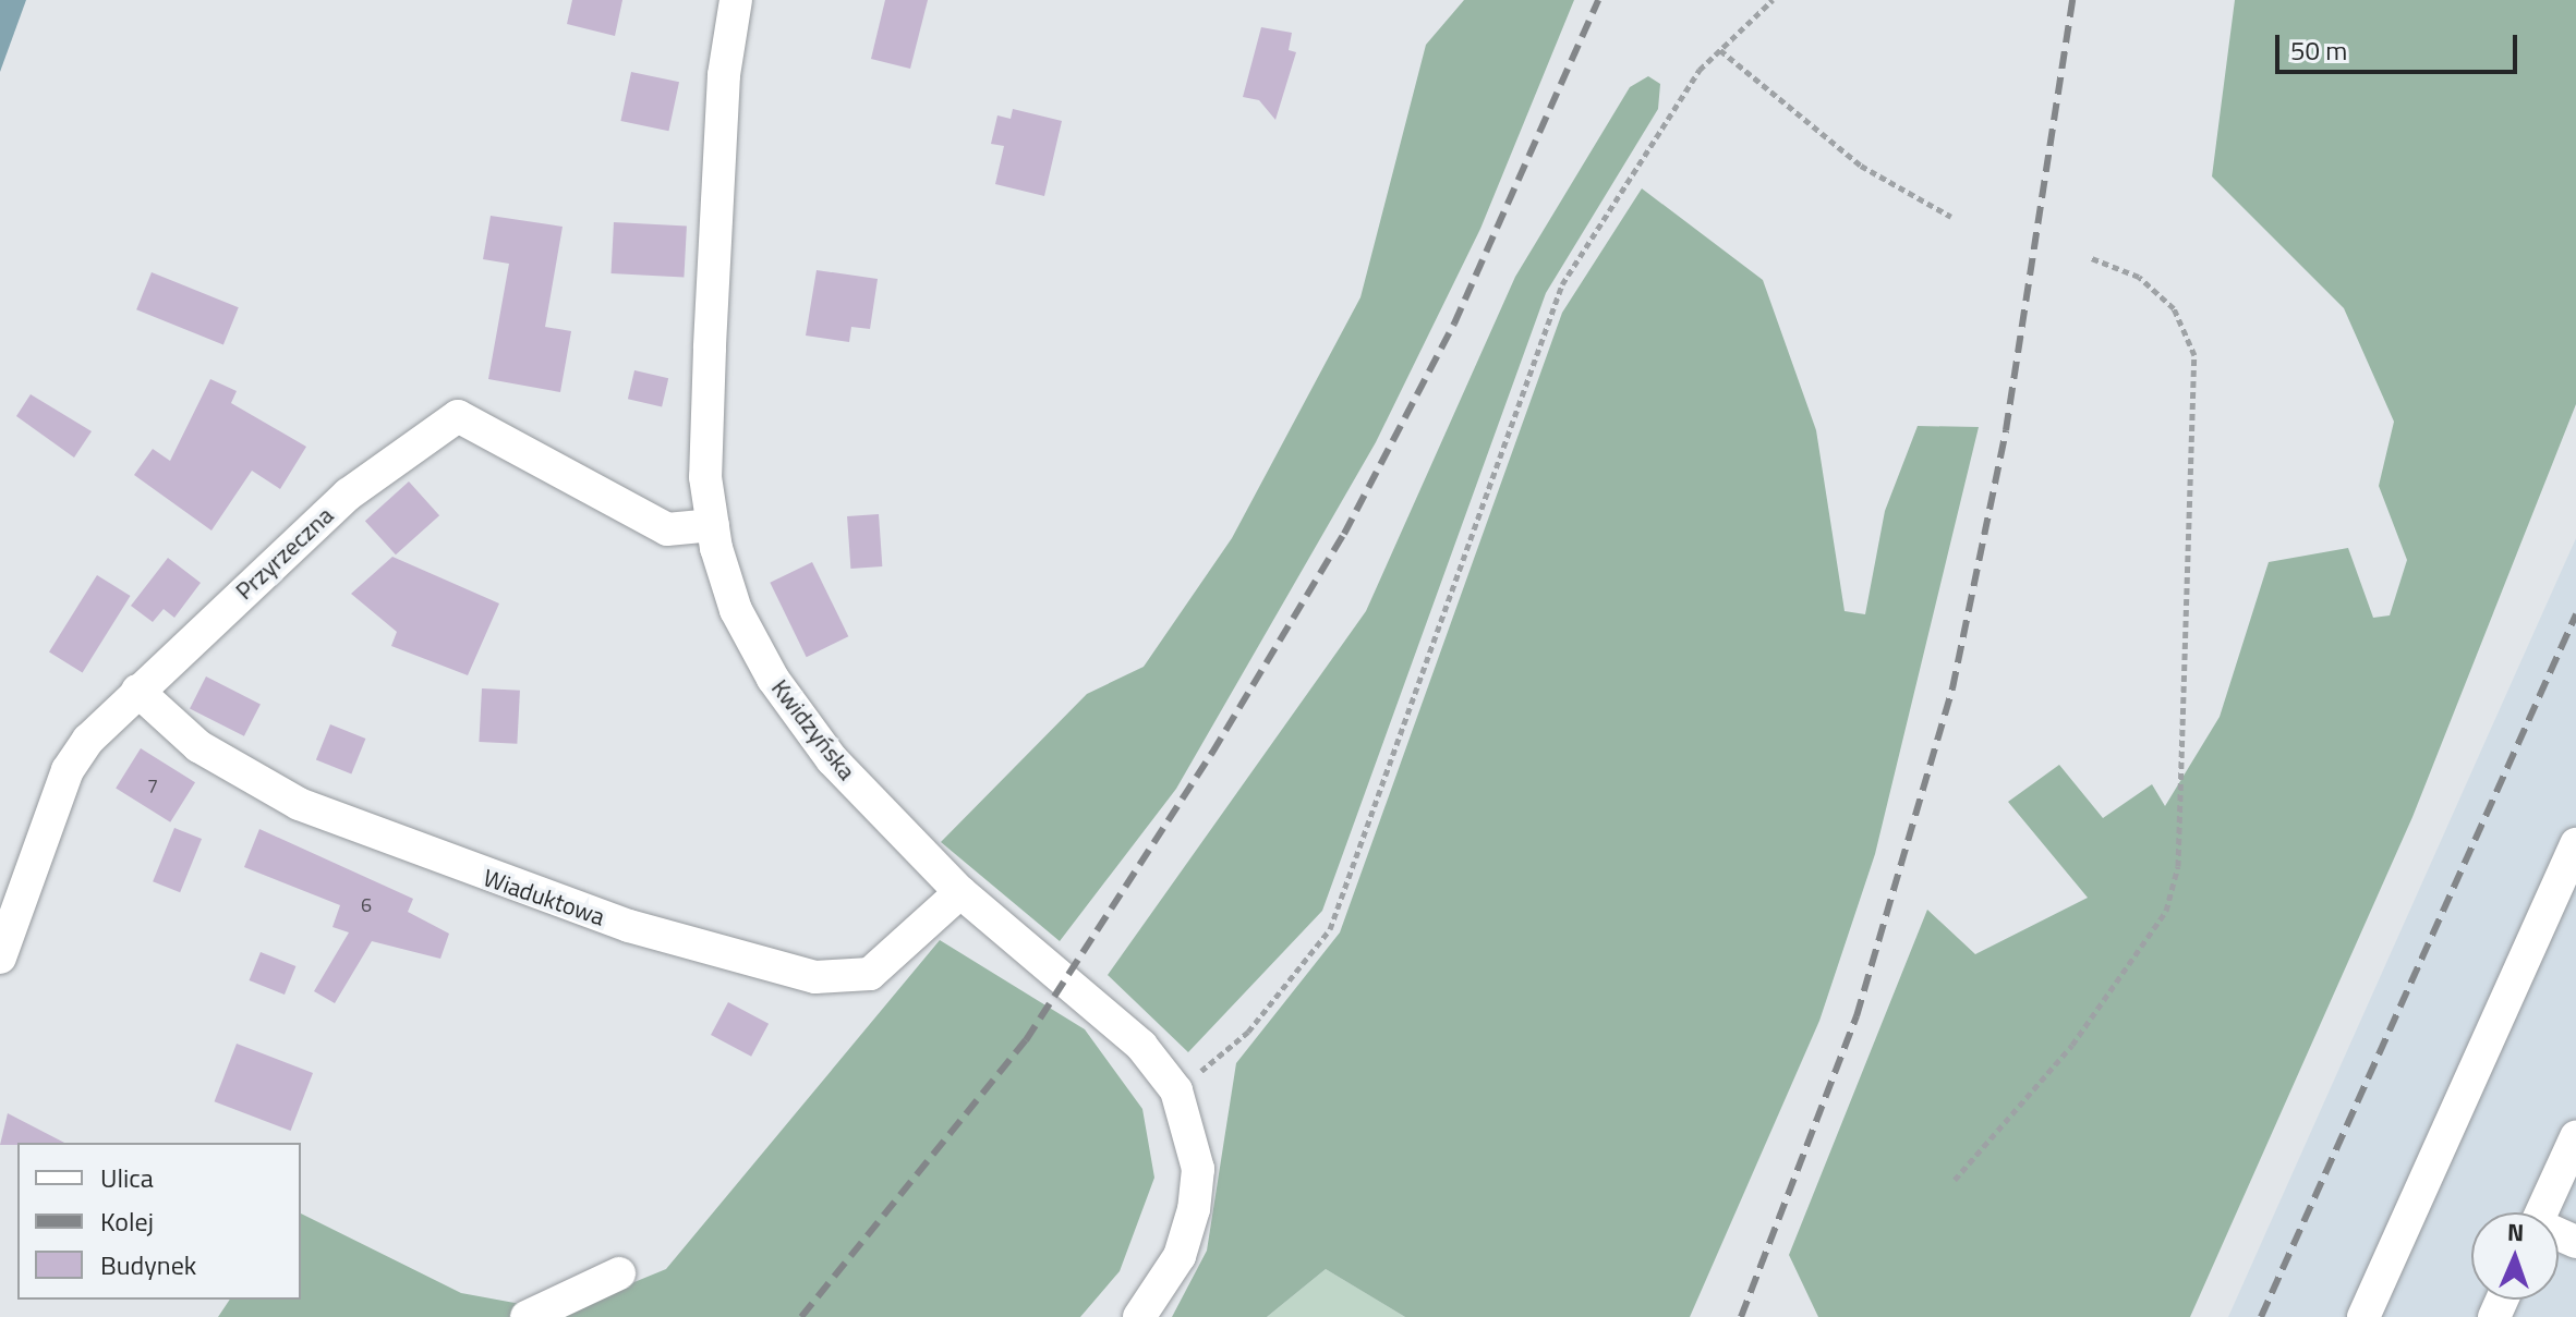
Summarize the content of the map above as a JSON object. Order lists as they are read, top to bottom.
{
  "streets": {
    "street": ["Przyrzeczna", "Kwidzyńska", "Wiaduktowa"]
  },
  "crossings": [
    ["Przyrzeczna", "Kwidzyńska"],
    ["Przyrzeczna", "Wiaduktowa"],
    ["Kwidzyńska", "Wiaduktowa"]
  ],
  "house_numbers": ["7", "6"],
  "legend": ["Ulica", "Kolej", "Budynek"],
  "scale_bar": "50 m",
  "north": "top"
}
